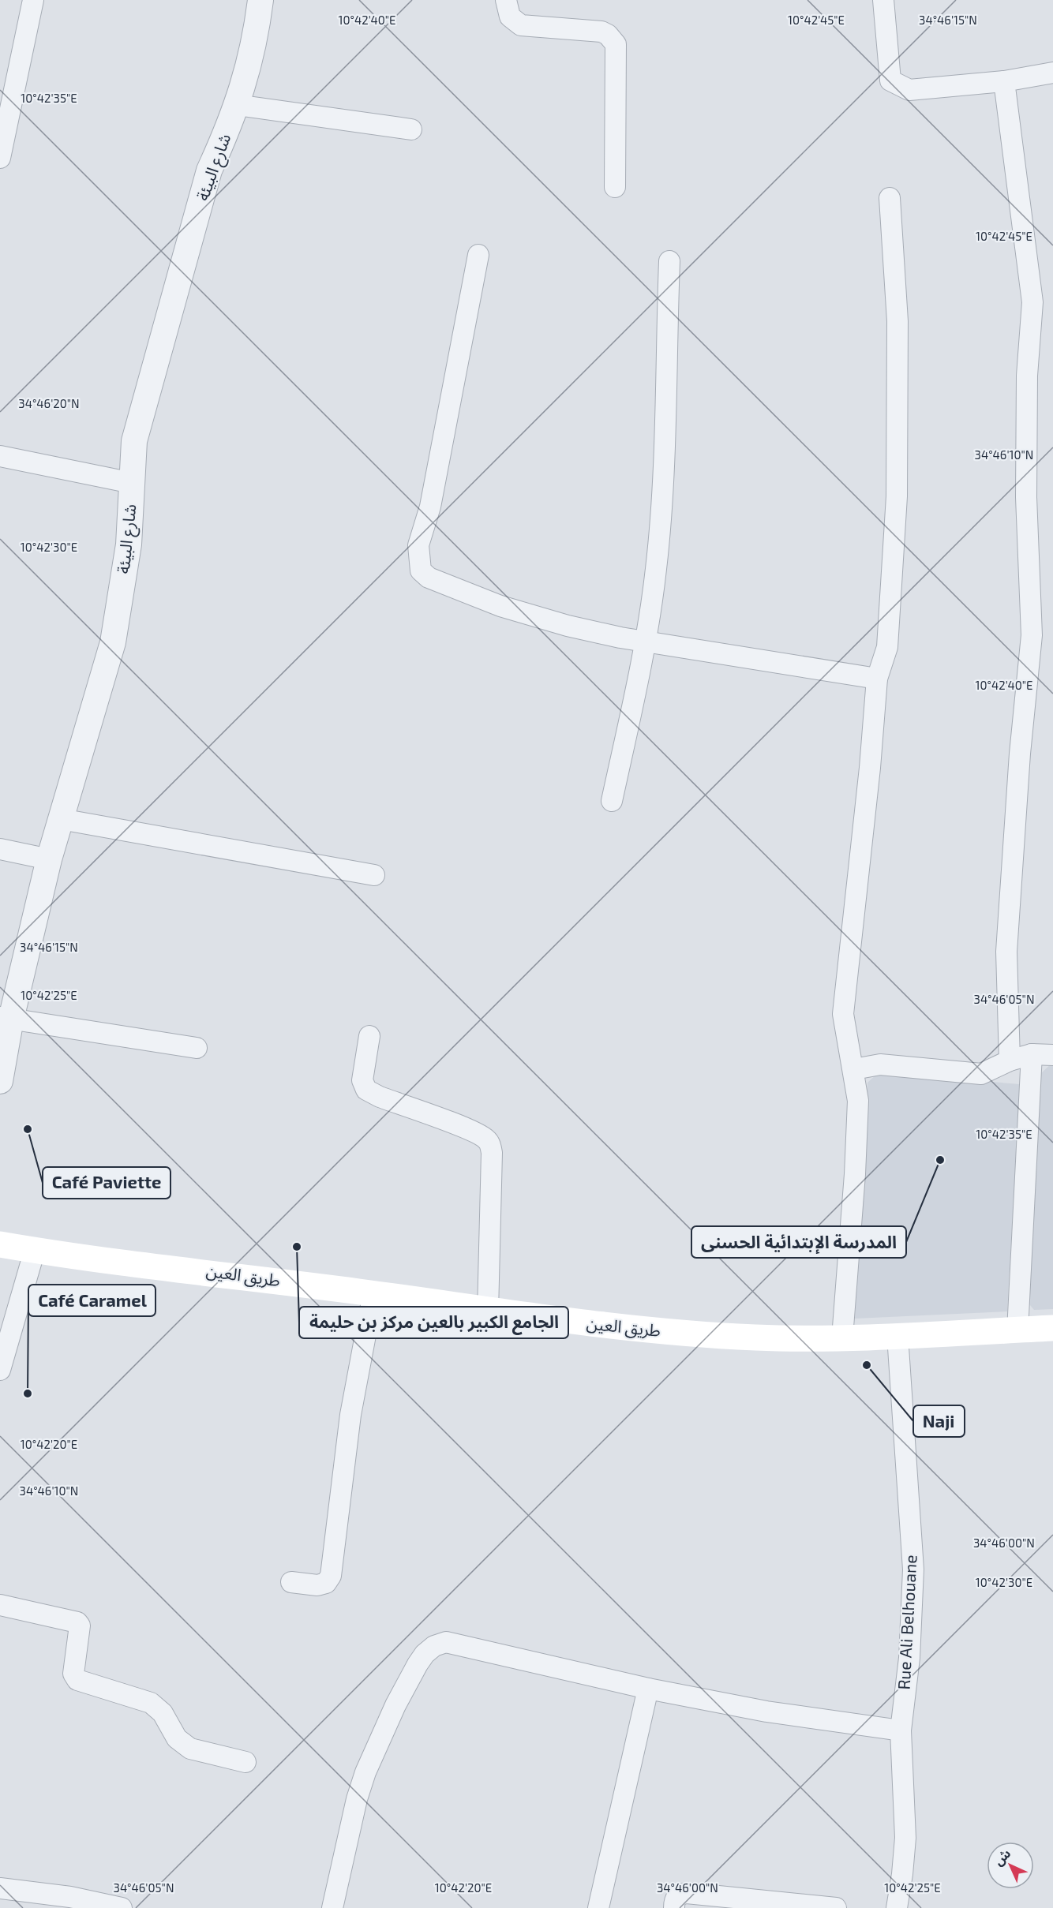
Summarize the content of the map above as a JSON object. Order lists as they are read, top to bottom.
{
  "streets": {
    "main road": ["طريق العين"],
    "street": ["شارع البيئة", "Rue Ali Belhouane"]
  },
  "crossings": [
    ["طريق العين", "Rue Ali Belhouane"]
  ],
  "places": [
    "Café Paviette",
    "المدرسة الإبتدائية الحسنى",
    "الجامع الكبير بالعين مركز بن حليمة",
    "Naji",
    "Café Caramel"
  ],
  "north": "top left",
  "coordinates": [
    "10°42'40\"E",
    "10°42'45\"E",
    "34°46'15\"N",
    "10°42'35\"E",
    "34°46'20\"N",
    "34°46'10\"N",
    "10°42'30\"E",
    "10°42'25\"E",
    "34°46'05\"N",
    "10°42'20\"E",
    "34°46'00\"N"
  ]
}
